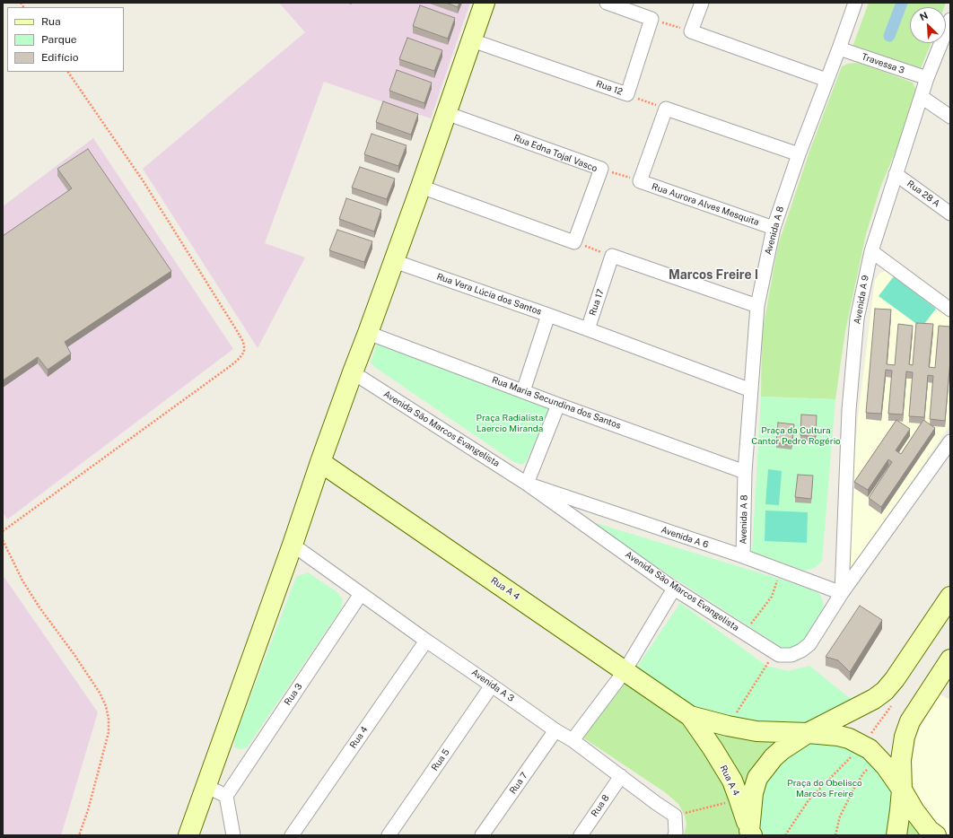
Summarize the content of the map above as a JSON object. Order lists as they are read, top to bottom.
{
  "streets": {
    "street": [
      "Travessa 3",
      "Rua 12",
      "Rua Edna Tojal Vasco",
      "Rua 28 A",
      "Rua Aurora Alves Mesquita",
      "Avenida A 8",
      "Rua Vera Lúcia dos Santos",
      "Avenida A 9",
      "Rua 17",
      "Rua Maria Secundina dos Santos",
      "Avenida São Marcos Evangelista",
      "Avenida A 6",
      "Rua A 4",
      "Avenida A 3",
      "Rua 3",
      "Rua 4",
      "Rua 5",
      "Rua 7",
      "Rua 8"
    ]
  },
  "crossings": [
    ["Travessa 3", "Avenida A 8"],
    ["Travessa 3", "Avenida A 9"],
    ["Rua 28 A", "Avenida A 9"],
    ["Rua Aurora Alves Mesquita", "Avenida A 8"],
    ["Avenida A 8", "Rua Maria Secundina dos Santos"],
    ["Avenida A 8", "Avenida A 6"],
    ["Rua Vera Lúcia dos Santos", "Rua Maria Secundina dos Santos"],
    ["Avenida A 9", "Avenida São Marcos Evangelista"],
    ["Avenida A 9", "Avenida A 6"],
    ["Avenida São Marcos Evangelista", "Avenida A 6"],
    ["Avenida A 3", "Rua 3"],
    ["Avenida A 3", "Rua 4"],
    ["Avenida A 3", "Rua 5"],
    ["Avenida A 3", "Rua 7"],
    ["Avenida A 3", "Rua 8"]
  ],
  "districts": ["Marcos Freire I"],
  "parks": ["Praça Radialista Laercio Miranda", "Praça da Cultura Cantor Pedro Rogério", "Praça do Obelisco Marcos Freire"],
  "legend": ["Rua", "Parque", "Edifício"],
  "north": "top left"
}
